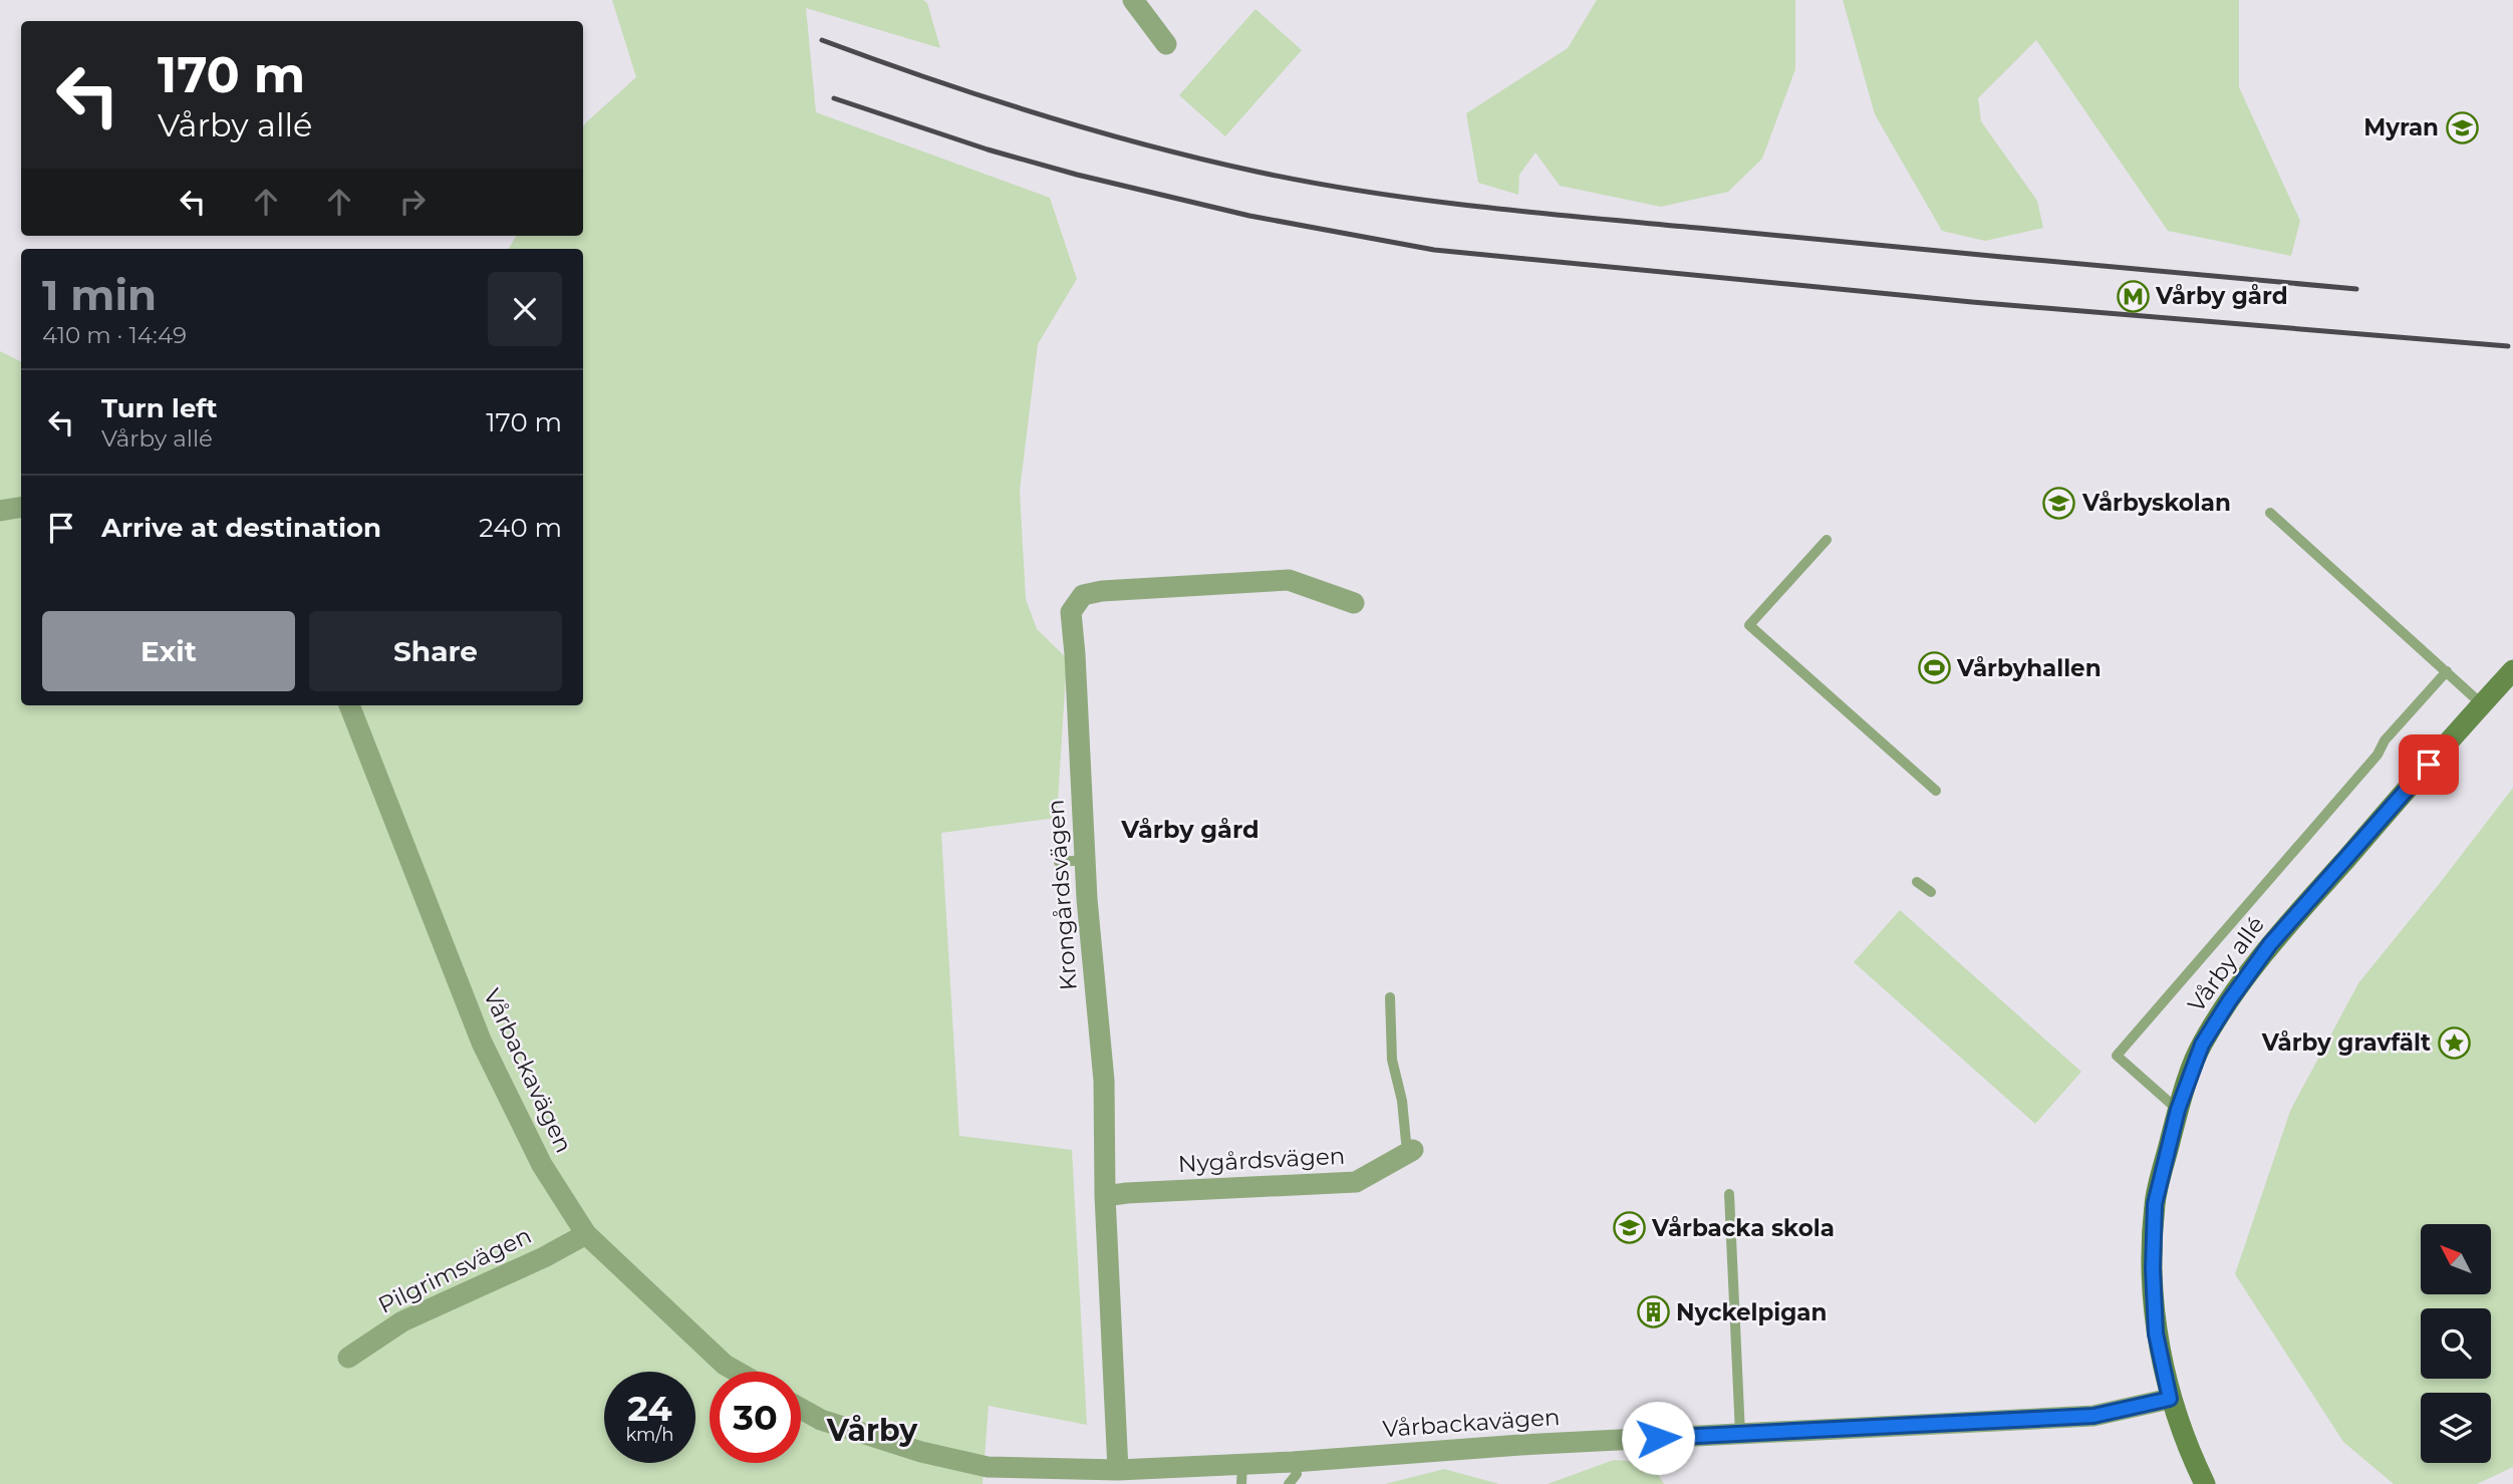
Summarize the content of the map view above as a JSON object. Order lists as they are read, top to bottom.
{
  "streets": {
    "street": [
      "Krongårdsvägen",
      "Vårby allé",
      "Vårbackavägen",
      "Nygårdsvägen",
      "Pilgrimsvägen"
    ]
  },
  "crossings": [
    ["Krongårdsvägen", "Vårbackavägen"],
    ["Krongårdsvägen", "Nygårdsvägen"],
    ["Vårby allé", "Vårbackavägen"],
    ["Vårbackavägen", "Pilgrimsvägen"]
  ],
  "districts": ["Vårby gård", "Vårby"],
  "places": {
    "school or university": ["Myran", "Vårbyskolan", "Vårbacka skola"],
    "metro station": ["Vårby gård"],
    "sports": ["Vårbyhallen"],
    "place": ["Vårby gravfält"],
    "building": ["Nyckelpigan"]
  },
  "north": "top left",
  "page": {
    "turn": ["170 m", "Vårby allé"],
    "heading": ["1 min", "410 m · 14:49"],
    "list": [
      {
        "name": "Turn left",
        "note": "Vårby allé",
        "value": "170 m"
      },
      {
        "name": "Arrive at destination",
        "value": "240 m"
      }
    ],
    "buttons": ["Exit", "Share"],
    "speed": "24 km/h",
    "limit": "30"
  }
}
